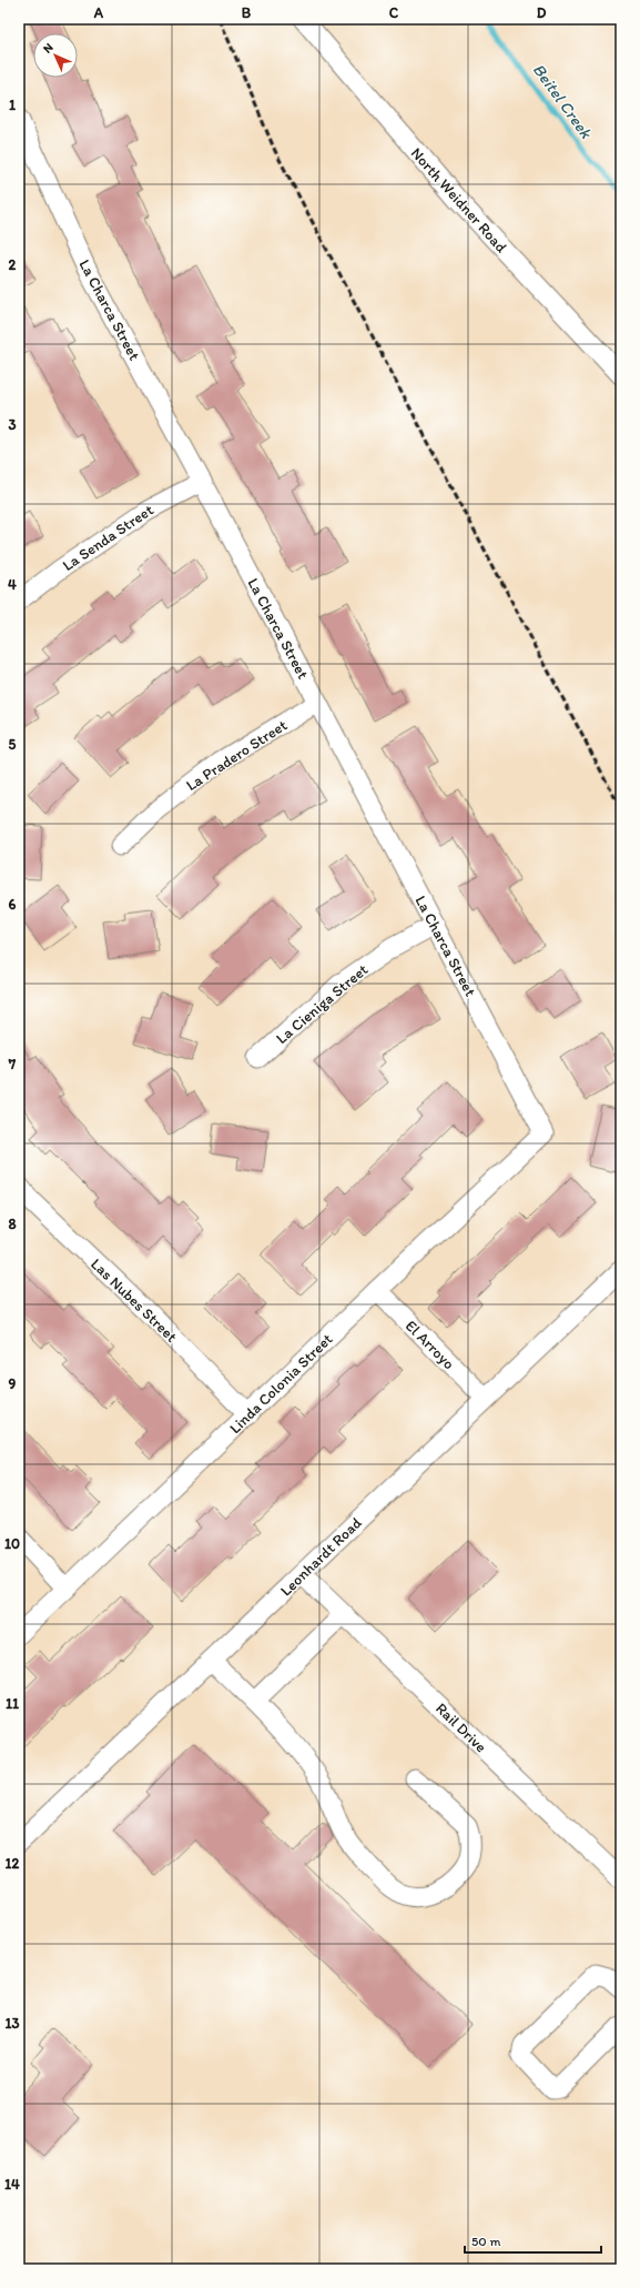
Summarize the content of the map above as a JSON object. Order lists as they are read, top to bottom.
{
  "streets": {
    "street": [
      "North Weidner Road",
      "La Charca Street",
      "La Senda Street",
      "La Pradero Street",
      "La Cieniga Street",
      "Las Nubes Street",
      "El Arroyo",
      "Linda Colonia Street",
      "Leonhardt Road",
      "Rail Drive"
    ]
  },
  "crossings": [
    ["La Charca Street", "La Senda Street"],
    ["La Charca Street", "La Pradero Street"],
    ["La Charca Street", "La Cieniga Street"],
    ["La Charca Street", "Linda Colonia Street"],
    ["Las Nubes Street", "Linda Colonia Street"],
    ["El Arroyo", "Linda Colonia Street"],
    ["El Arroyo", "Leonhardt Road"],
    ["Leonhardt Road", "Rail Drive"]
  ],
  "water": ["Beitel Creek"],
  "scale_bar": "50 m",
  "north": "top left",
  "grid": {
    "columns": [
      "A",
      "B",
      "C",
      "D"
    ],
    "rows": [
      "1",
      "2",
      "3",
      "4",
      "5",
      "6",
      "7",
      "8",
      "9",
      "10",
      "11",
      "12",
      "13",
      "14"
    ]
  }
}
